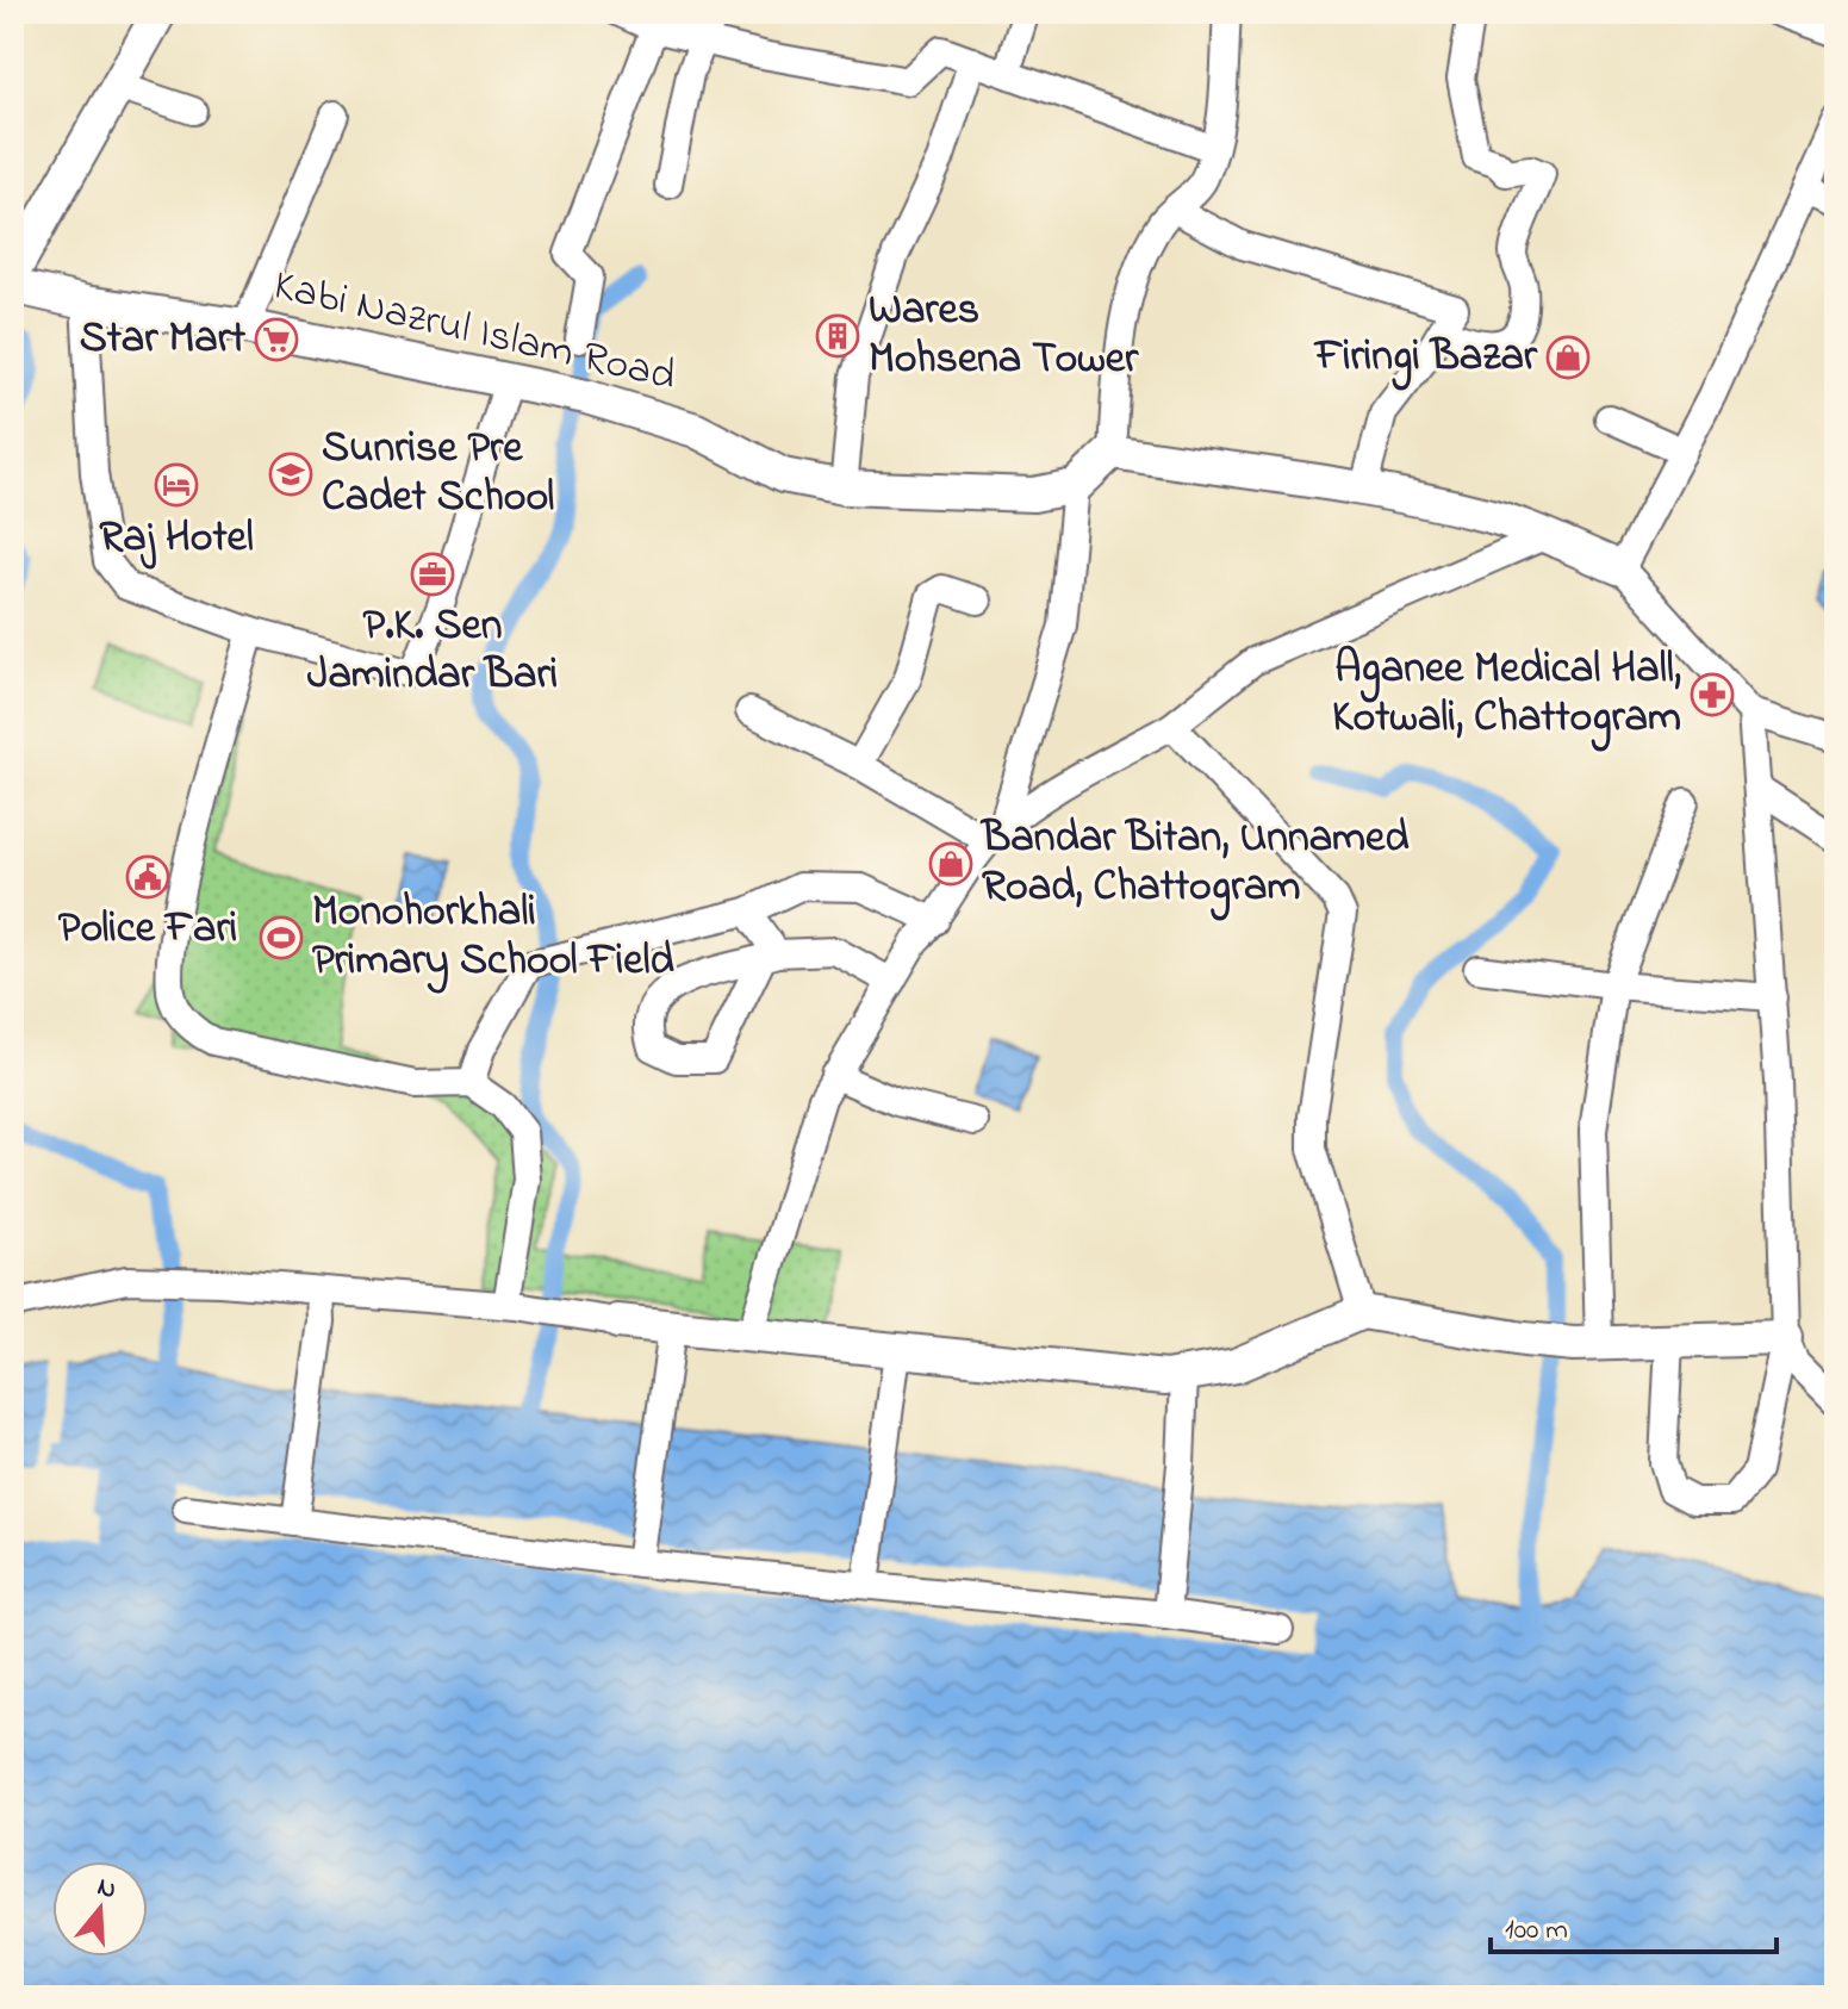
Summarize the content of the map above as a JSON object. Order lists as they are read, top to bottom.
{
  "streets": {
    "main road": ["Kabi Nazrul Islam Road"]
  },
  "places": {
    "building": ["Wares Mohsena Tower"],
    "supermarket": ["Star Mart"],
    "shop": ["Firingi Bazar", "Bandar Bitan, Unnamed Road, Chattogram"],
    "school or university": ["Sunrise Pre Cadet School"],
    "hotel": ["Raj Hotel"],
    "office": ["P.K. Sen Jamindar Bari"],
    "pharmacy": ["Aganee Medical Hall, Kotwali, Chattogram"],
    "public building": ["Police Fari"],
    "sports": ["Monohorkhali Primary School Field"]
  },
  "scale_bar": "100 m",
  "north": "top"
}
